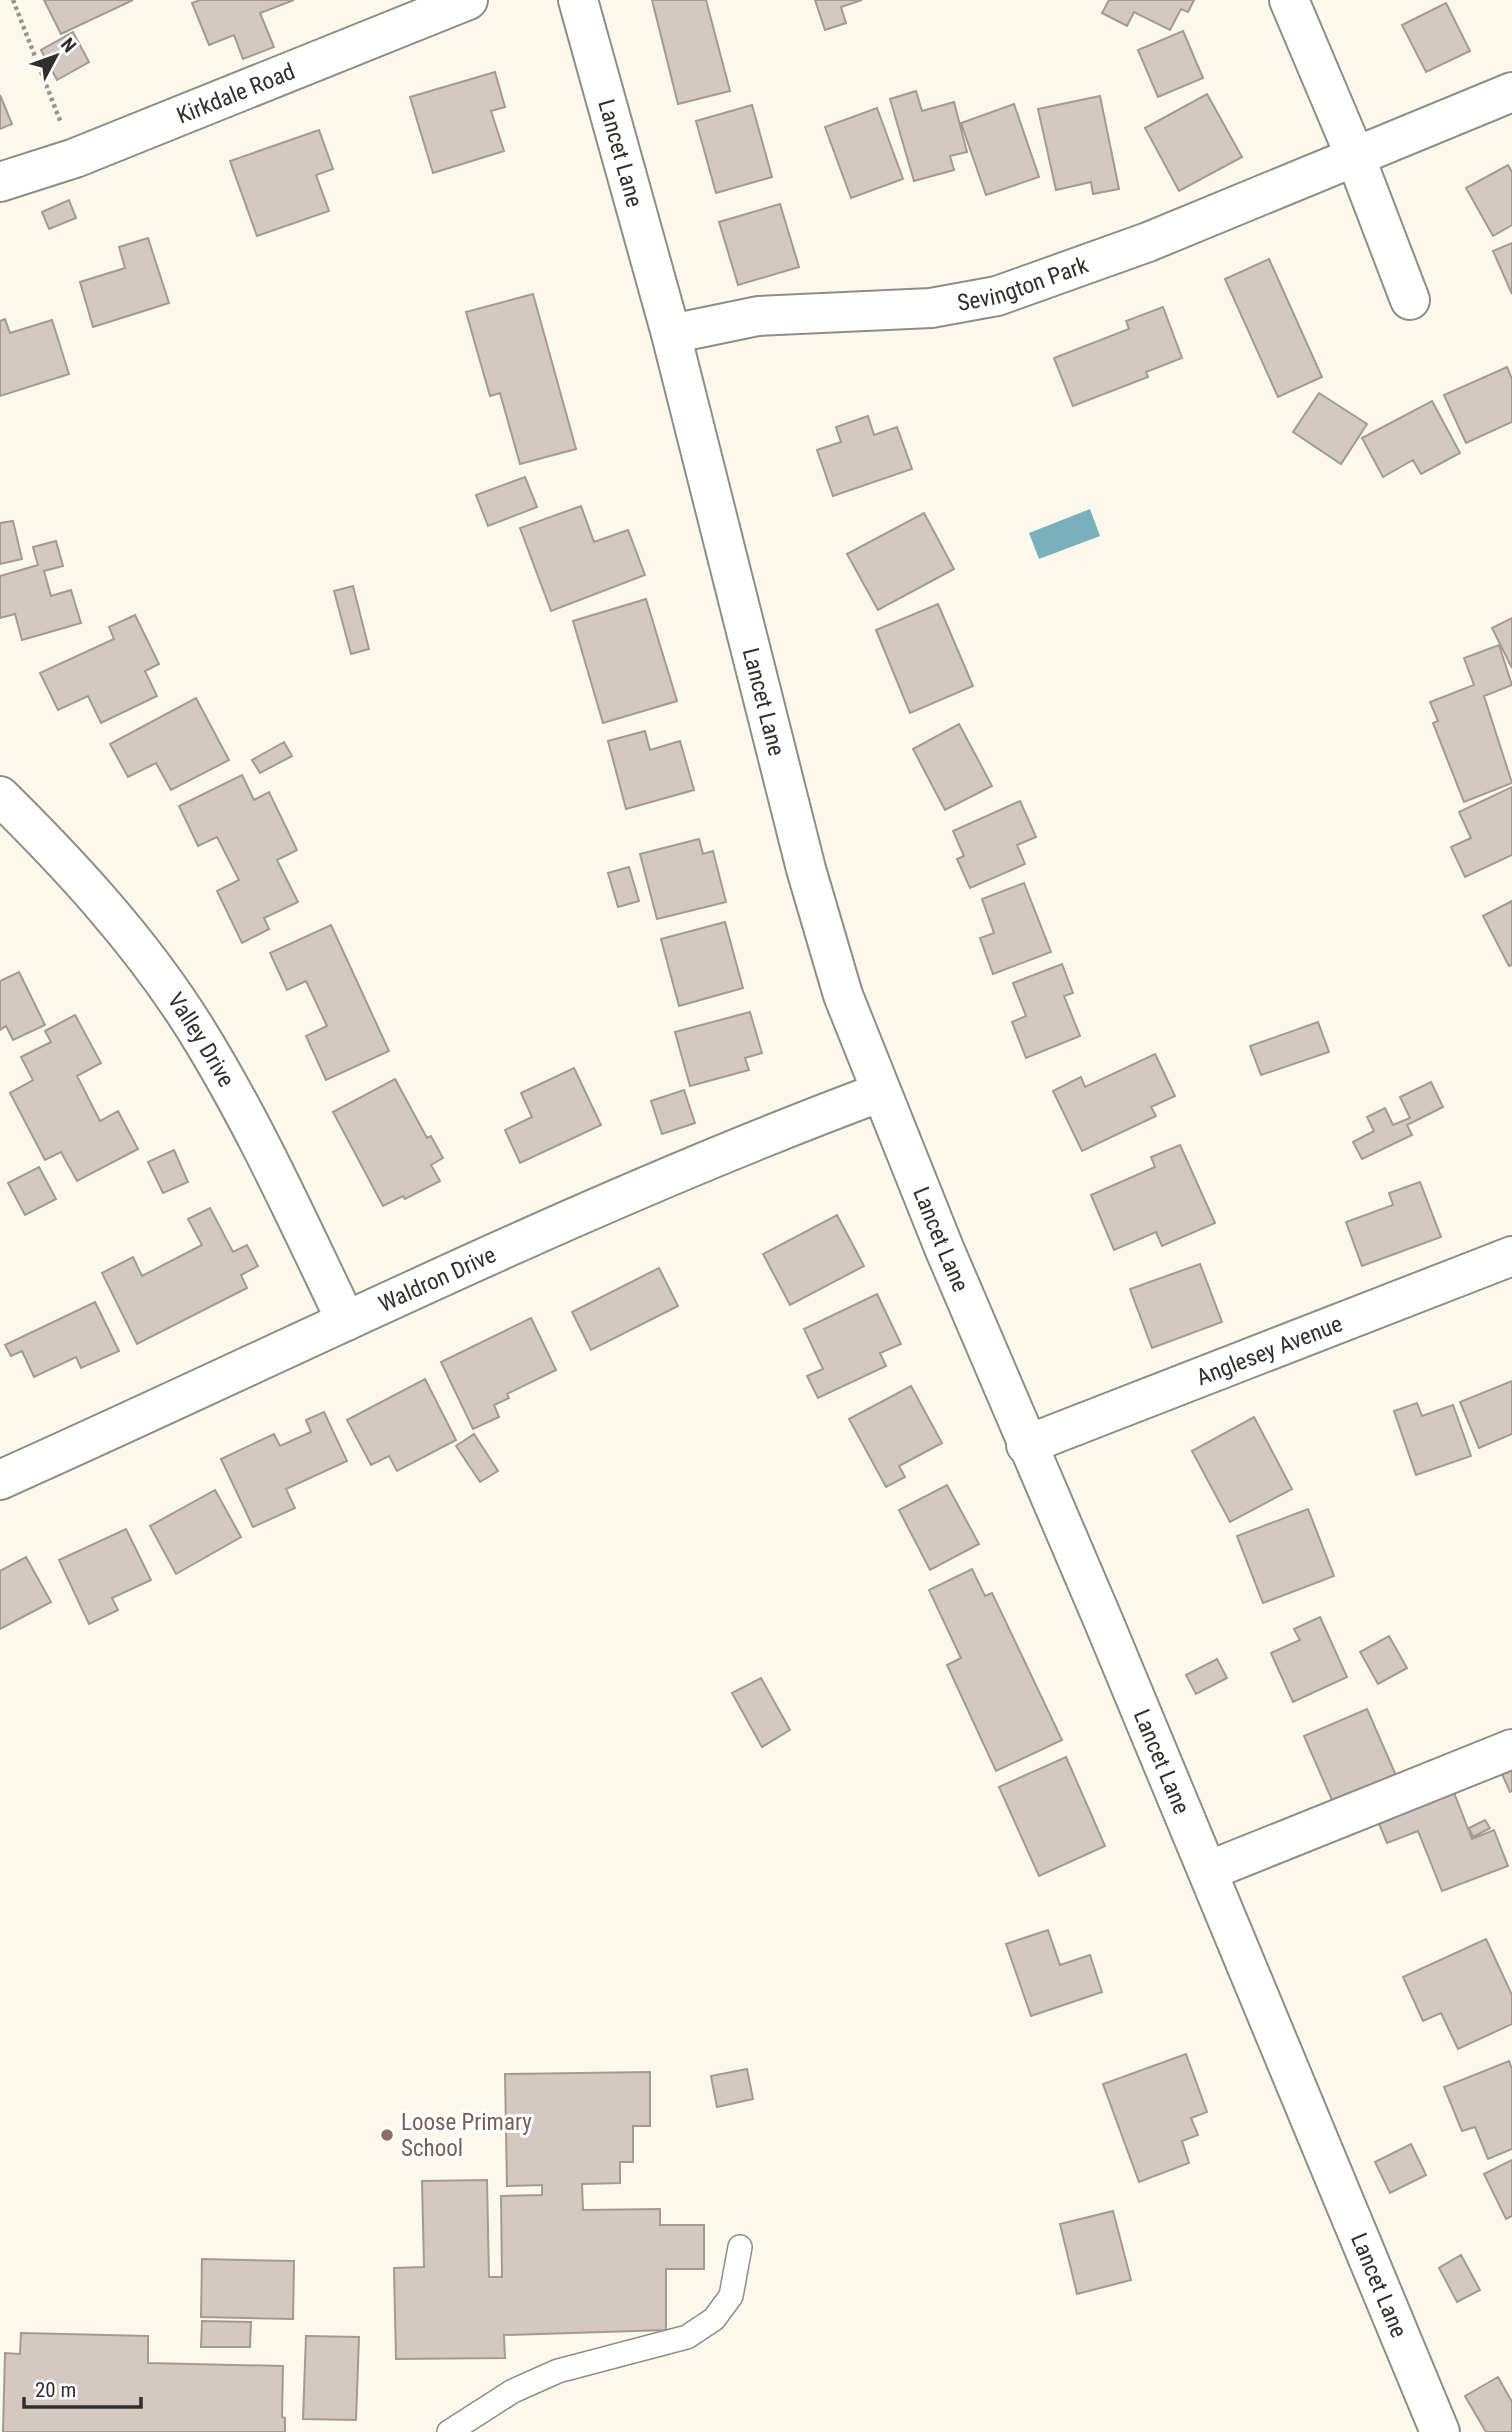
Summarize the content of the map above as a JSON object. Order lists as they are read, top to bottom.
{
  "streets": {
    "street": [
      "Kirkdale Road",
      "Lancet Lane",
      "Sevington Park",
      "Valley Drive",
      "Waldron Drive",
      "Anglesey Avenue"
    ]
  },
  "crossings": [
    ["Lancet Lane", "Sevington Park"],
    ["Lancet Lane", "Waldron Drive"],
    ["Lancet Lane", "Anglesey Avenue"],
    ["Valley Drive", "Waldron Drive"]
  ],
  "places": ["Loose Primary School"],
  "scale_bar": "20 m",
  "north": "top right"
}
